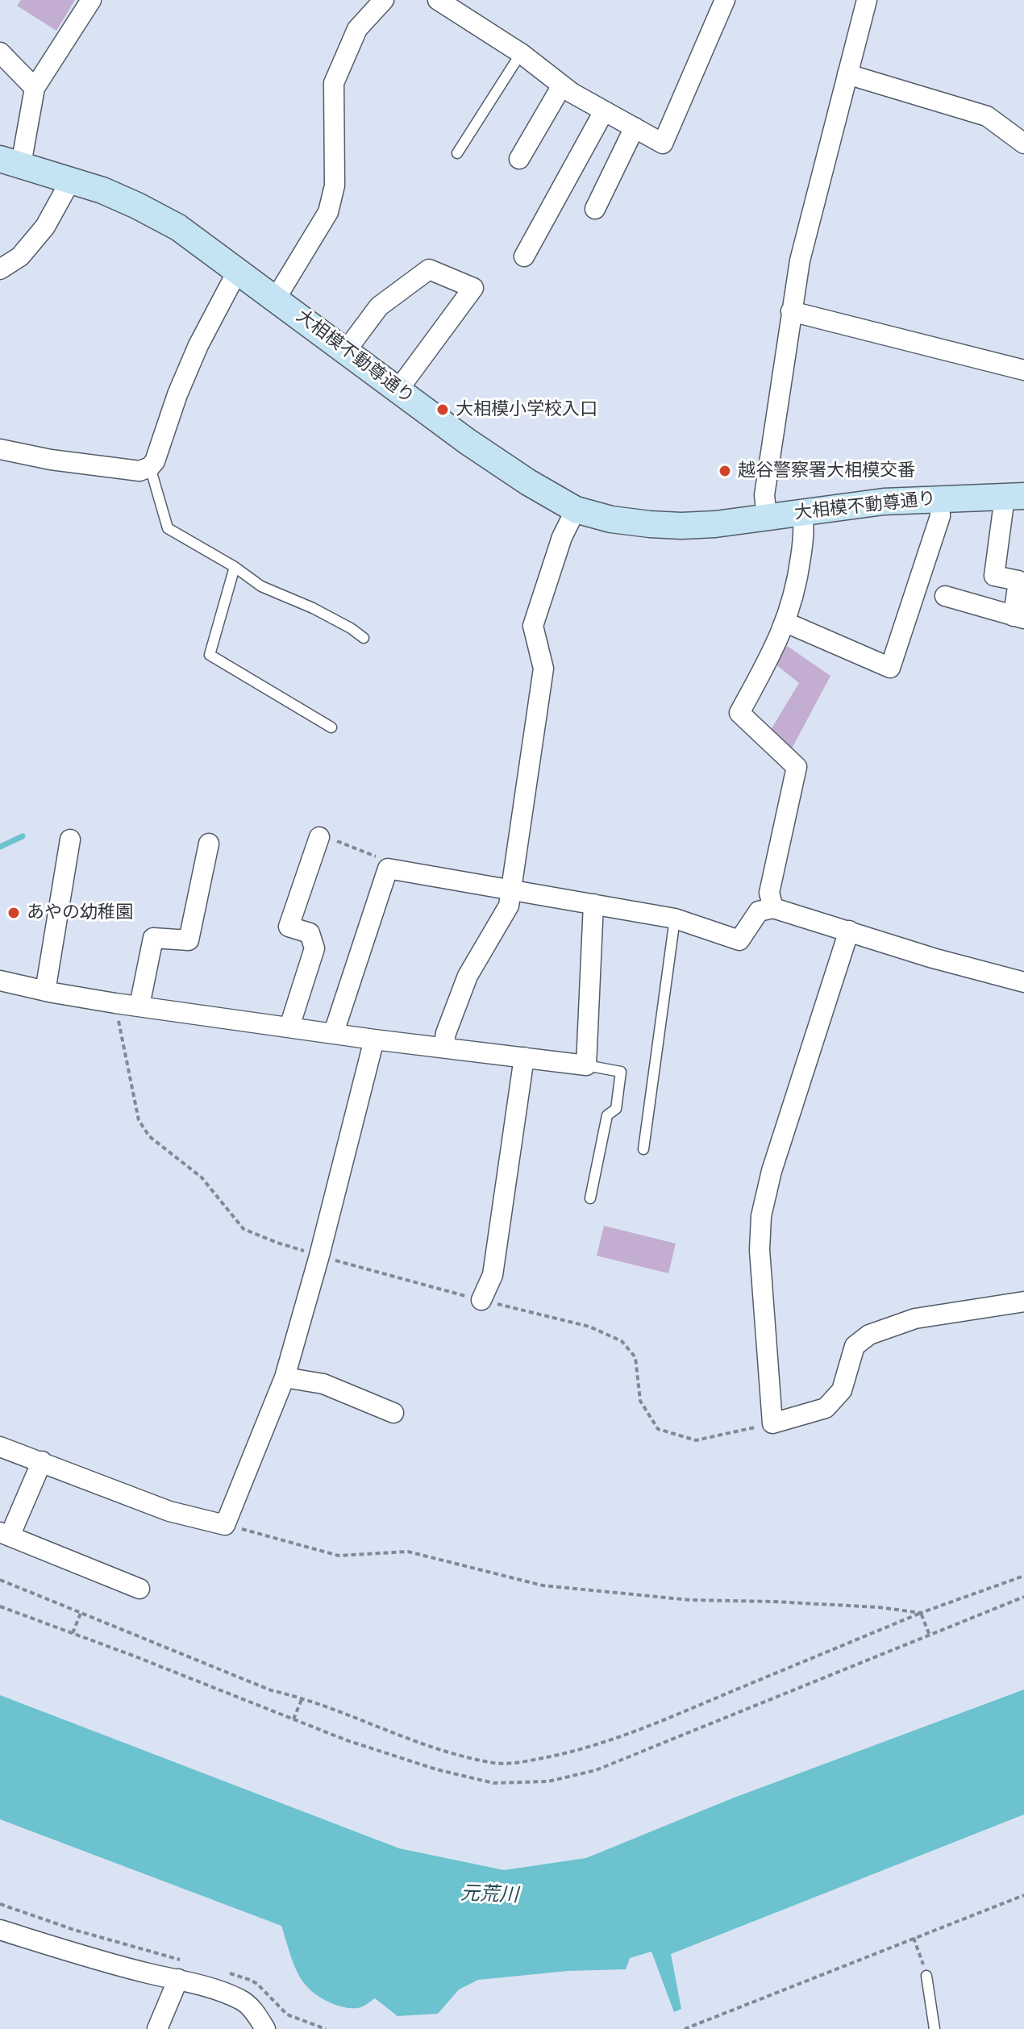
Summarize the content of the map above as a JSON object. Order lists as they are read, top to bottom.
{
  "streets": {
    "street": ["大相模不動尊通り"]
  },
  "water": ["元荒川"],
  "places": ["大相模小学校入口", "越谷警察署大相模交番", "あやの幼稚園"]
}
